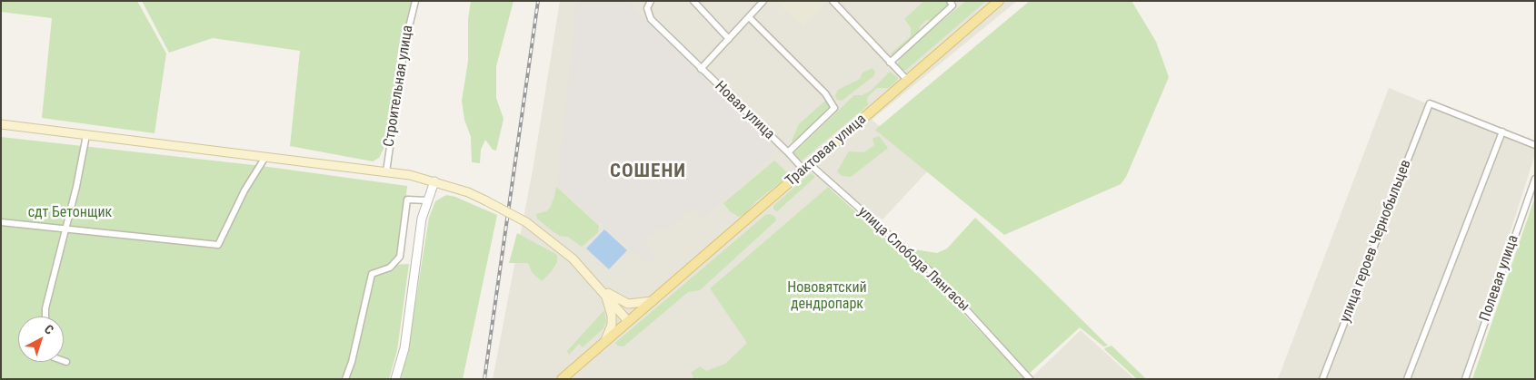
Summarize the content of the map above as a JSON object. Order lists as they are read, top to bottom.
{
  "streets": {
    "main road": ["Трактовая улица"],
    "street": [
      "Строительная улица",
      "Новая улица",
      "улица героев Чернобыльцев",
      "улица Слобода Лянгасы",
      "Полевая улица"
    ]
  },
  "crossings": [
    ["Новая улица", "Трактовая улица"],
    ["Новая улица", "улица Слобода Лянгасы"],
    ["Трактовая улица", "улица Слобода Лянгасы"]
  ],
  "districts": ["СОШЕНИ"],
  "parks": ["сдт Бетонщик", "Нововятский дендропарк"],
  "north": "top right"
}
